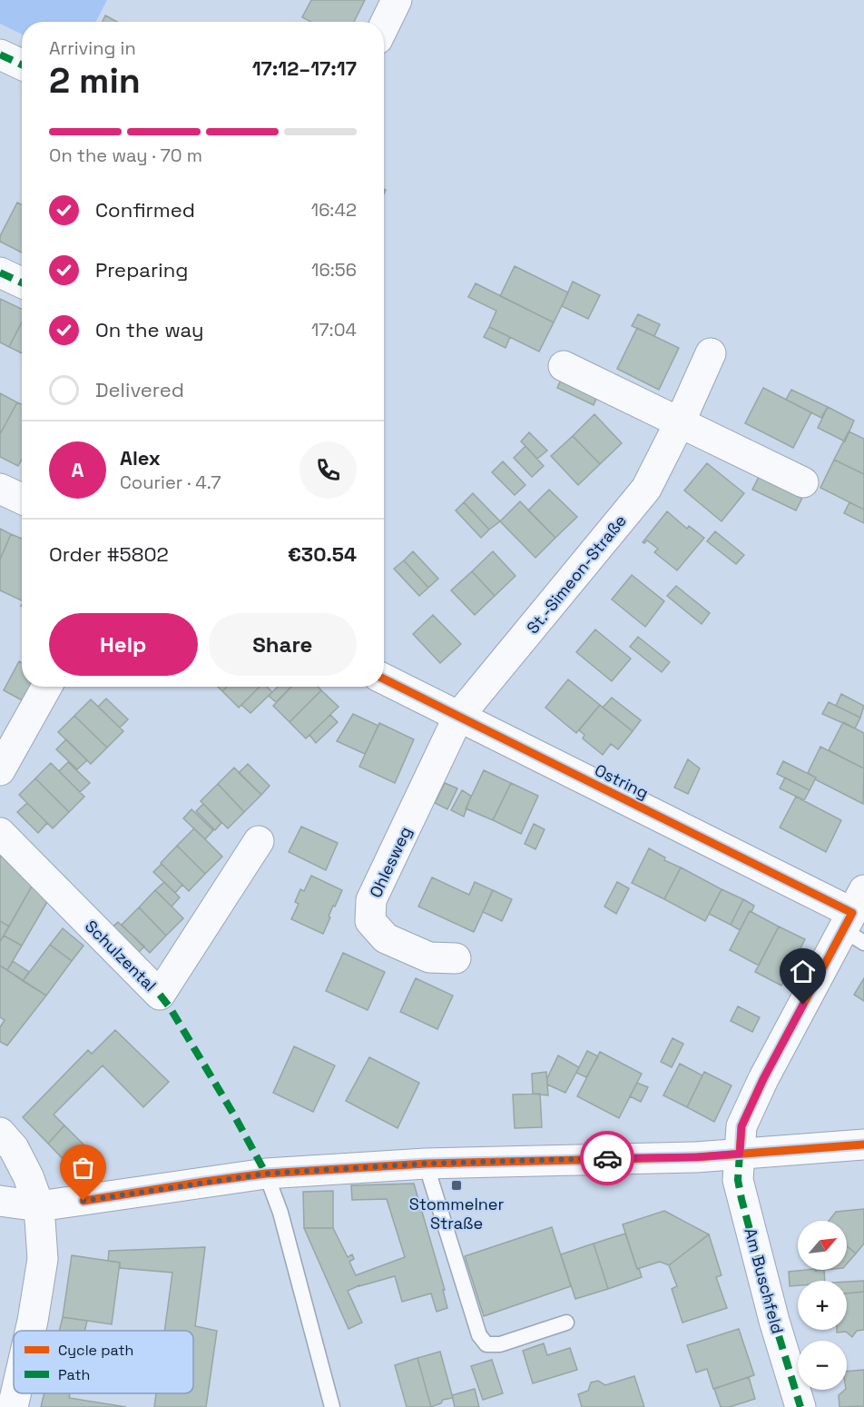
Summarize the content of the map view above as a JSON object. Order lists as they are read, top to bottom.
{
  "streets": {
    "street": [
      "St.-Simeon-Straße",
      "Ostring",
      "Ohlesweg",
      "Schulzental",
      "Am Buschfeld"
    ]
  },
  "crossings": [
    ["St.-Simeon-Straße", "Ostring"],
    ["St.-Simeon-Straße", "Ohlesweg"],
    ["Ostring", "Ohlesweg"],
    ["Ostring", "Am Buschfeld"]
  ],
  "places": {
    "transit": ["Stommelner Straße"]
  },
  "legend": ["Cycle path", "Path"],
  "north": "top right",
  "page": {
    "heading": ["2 min", "Arriving in", "17:12–17:17"],
    "panel": [
      "Alex",
      "Courier · 4.7",
      "Order #5802",
      "€30.54"
    ],
    "bar": "On the way · 70 m",
    "list": [
      ["Confirmed", "16:42"],
      ["Preparing", "16:56"],
      ["On the way", "17:04"],
      "Delivered"
    ],
    "round": "A",
    "buttons": ["Help", "Share"],
    "map_buttons": ["+", "−"]
  }
}
